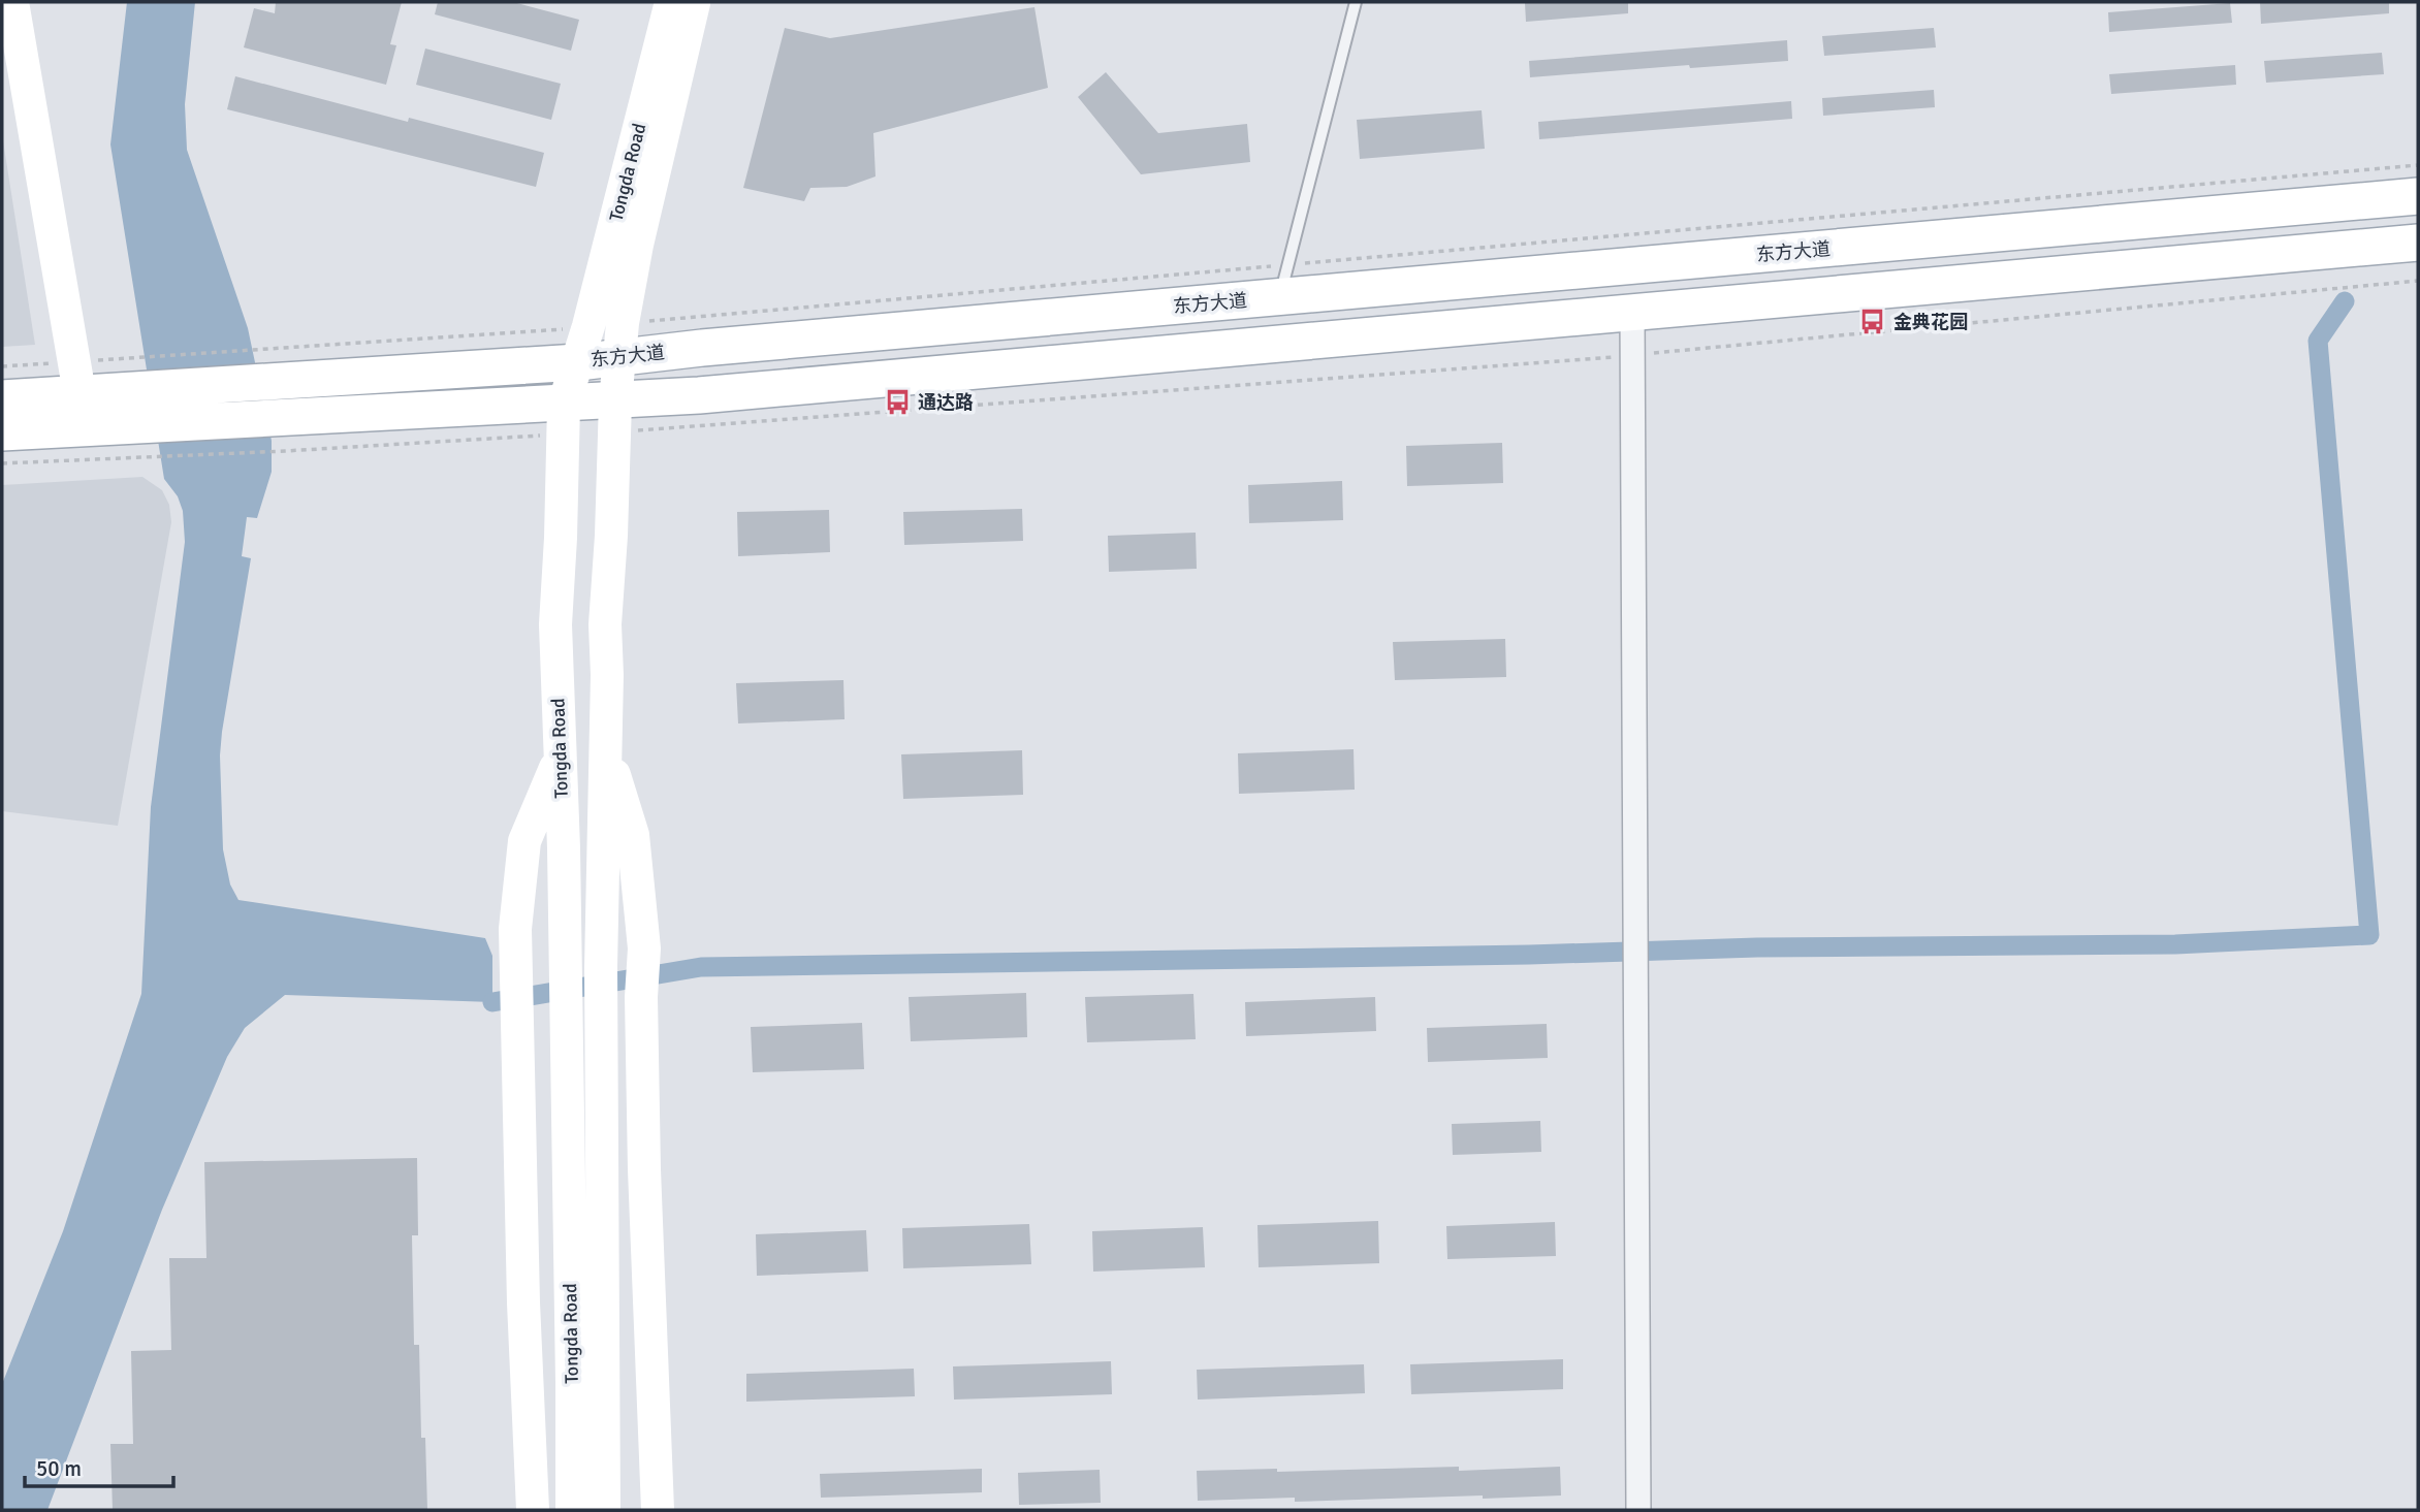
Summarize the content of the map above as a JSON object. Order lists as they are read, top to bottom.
{
  "streets": {
    "main road": ["Tongda Road", "东方大道"]
  },
  "crossings": [
    ["Tongda Road", "东方大道"]
  ],
  "places": {
    "bus stop": ["金典花园", "通达路"]
  },
  "scale_bar": "50 m"
}
